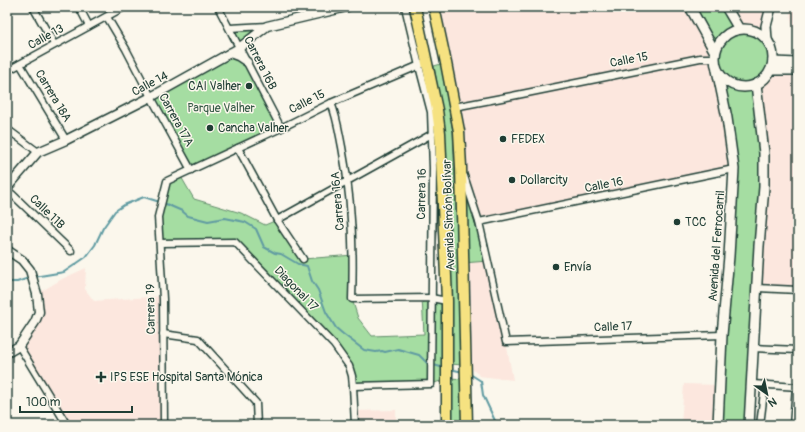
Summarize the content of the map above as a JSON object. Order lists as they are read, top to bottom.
{
  "streets": {
    "main road": ["Avenida Simón Bolívar", "Avenida del Ferrocarril"],
    "street": [
      "Calle 13",
      "Calle 15",
      "Carrera 16B",
      "Calle 14",
      "Carrera 18A",
      "Carrera 17A",
      "Calle 16",
      "Carrera 16",
      "Carrera 16A",
      "Calle 11B",
      "Diagonal 17",
      "Carrera 19",
      "Calle 17"
    ]
  },
  "crossings": [
    ["Calle 13", "Carrera 18A"],
    ["Calle 13", "Carrera 17A"],
    ["Calle 15", "Carrera 16B"],
    ["Calle 15", "Carrera 17A"],
    ["Calle 15", "Carrera 16"],
    ["Calle 15", "Carrera 16A"],
    ["Calle 15", "Avenida Simón Bolívar"],
    ["Calle 15", "Avenida del Ferrocarril"],
    ["Calle 15", "Carrera 19"],
    ["Carrera 16B", "Calle 14"],
    ["Calle 14", "Carrera 18A"],
    ["Calle 14", "Carrera 17A"],
    ["Calle 16", "Avenida del Ferrocarril"],
    ["Calle 16", "Calle 17"],
    ["Carrera 16", "Carrera 16A"],
    ["Carrera 16", "Avenida Simón Bolívar"],
    ["Carrera 16", "Diagonal 17"],
    ["Avenida del Ferrocarril", "Calle 17"],
    ["Diagonal 17", "Carrera 19"]
  ],
  "parks": ["Parque Valher"],
  "places": {
    "other": [
      "CAI Valher",
      "Cancha Valher",
      "FEDEX",
      "Dollarcity",
      "TCC",
      "Envía"
    ],
    "health": ["IPS ESE Hospital Santa Mónica"]
  },
  "scale_bar": "100 m",
  "north": "bottom right"
}
